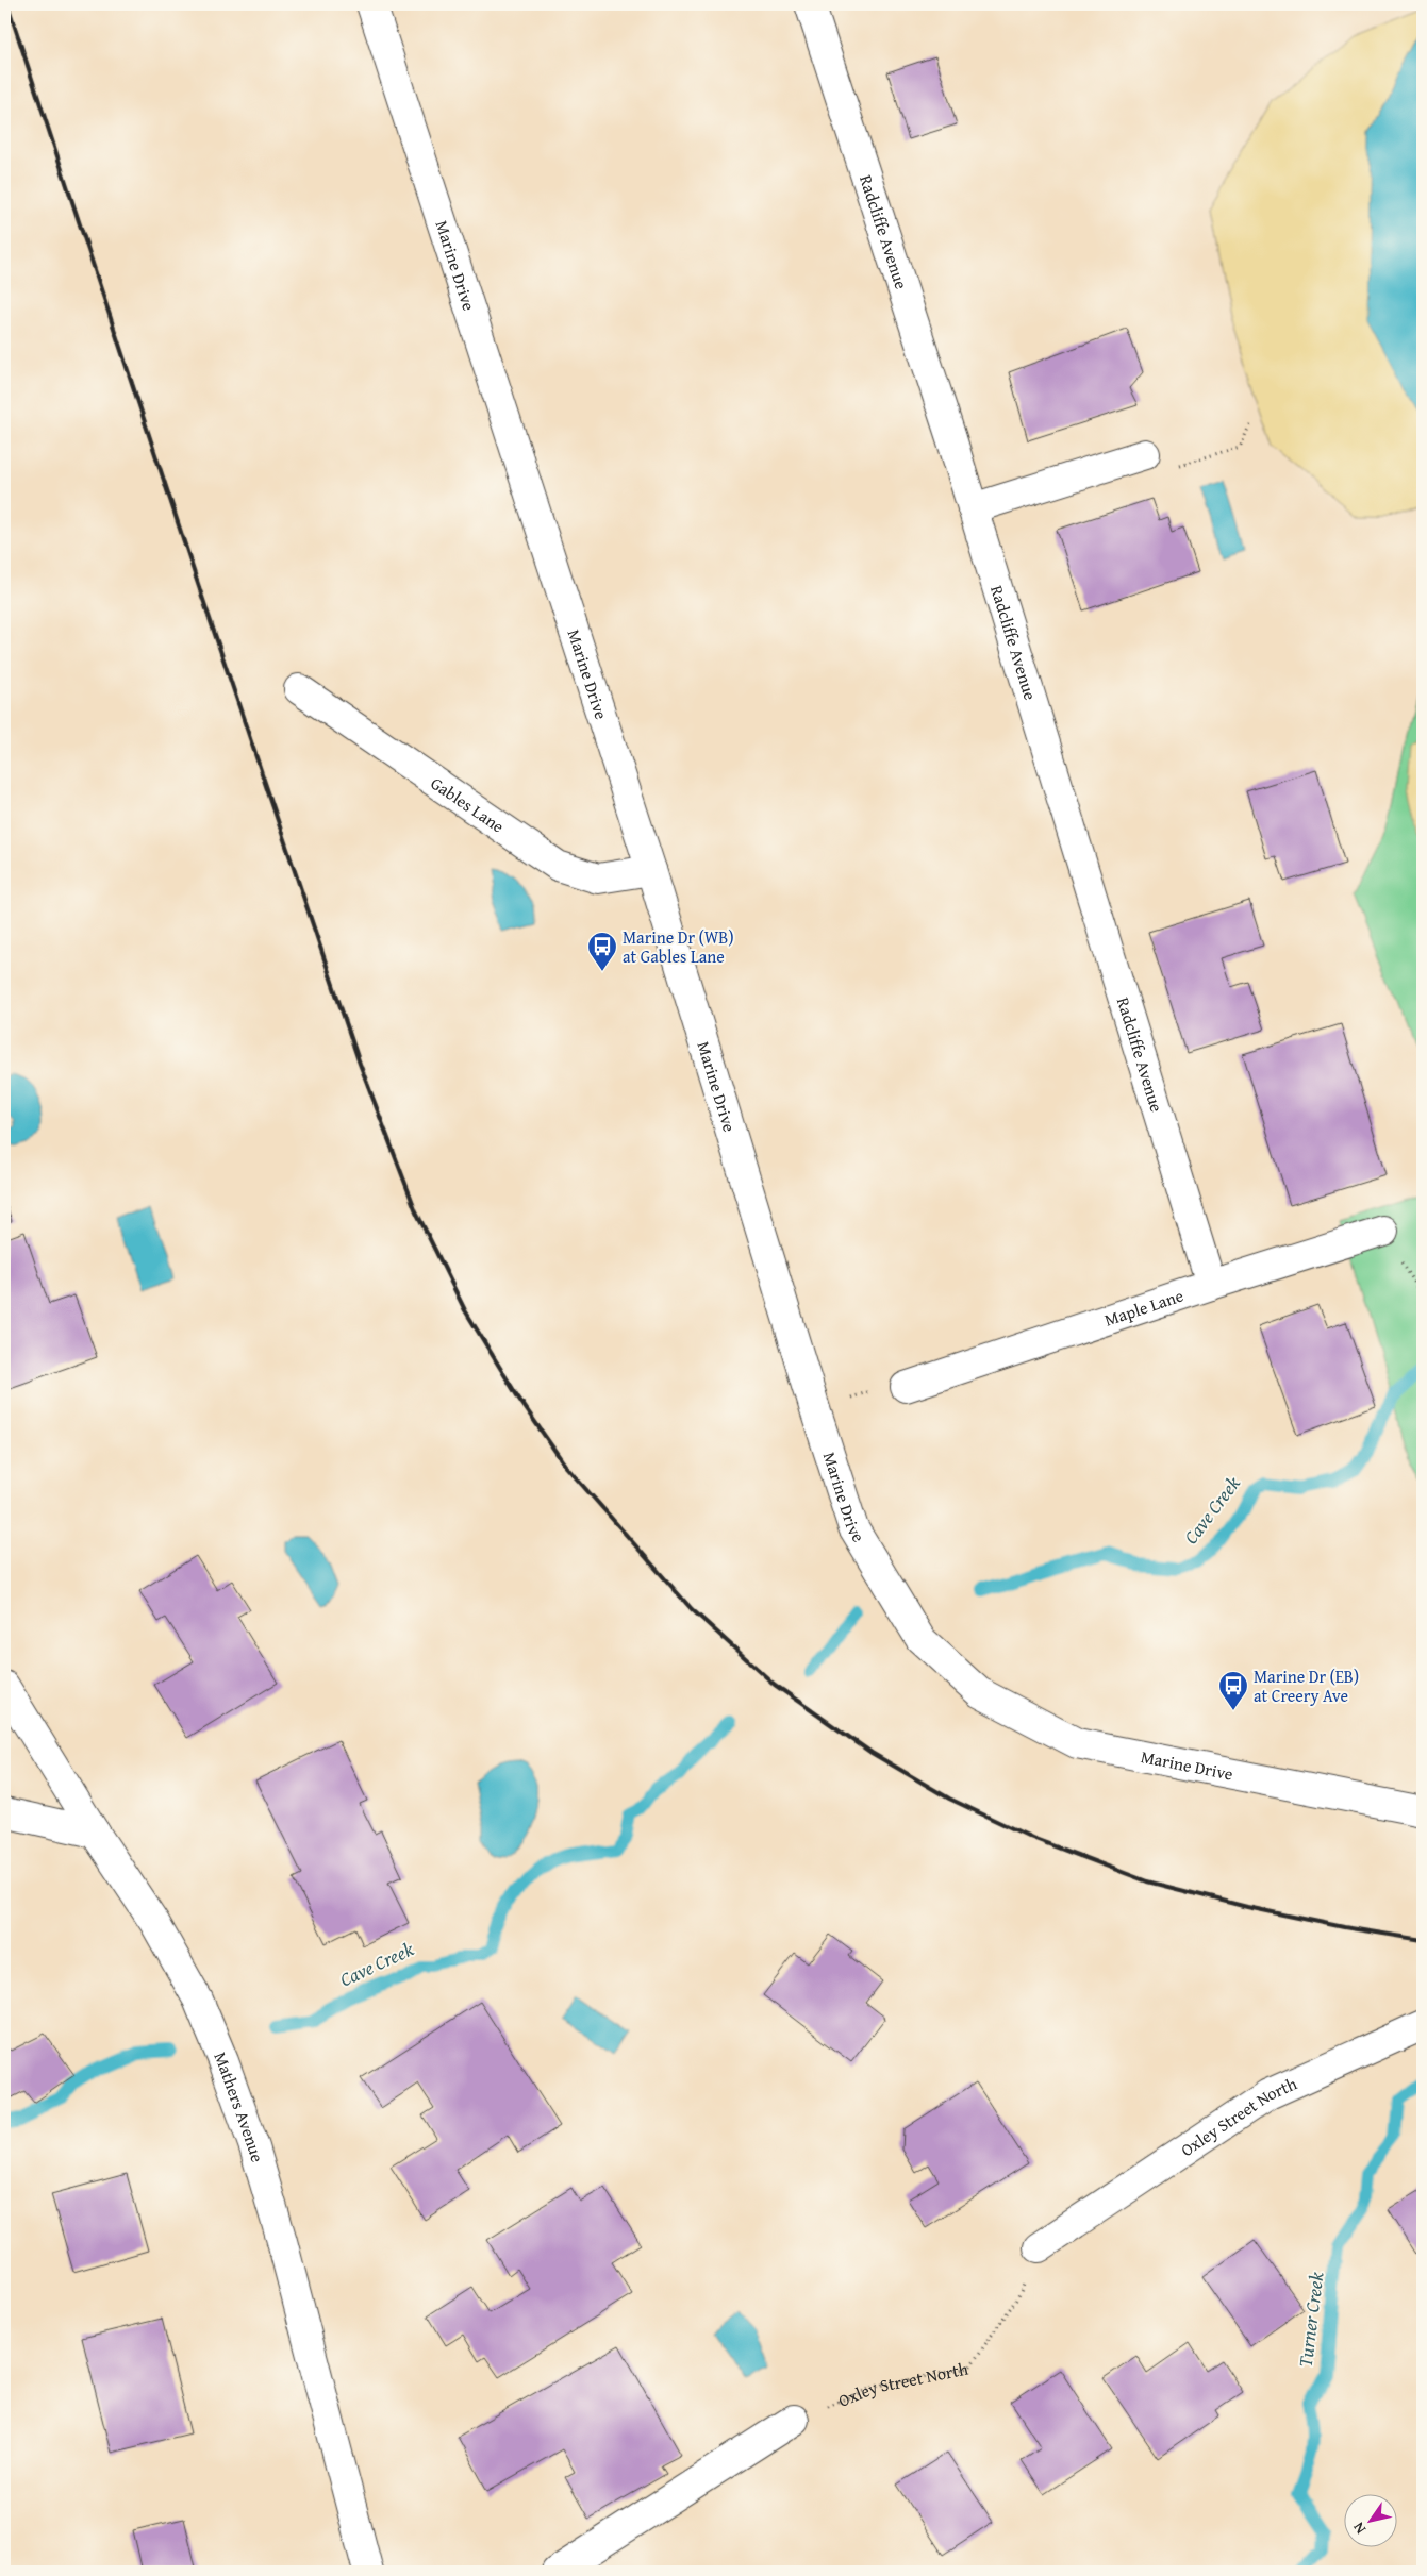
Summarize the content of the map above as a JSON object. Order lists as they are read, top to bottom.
{
  "streets": {
    "street": [
      "Radcliffe Avenue",
      "Marine Drive",
      "Gables Lane",
      "Maple Lane",
      "Mathers Avenue",
      "Oxley Street North"
    ]
  },
  "crossings": [
    ["Radcliffe Avenue", "Maple Lane"],
    ["Marine Drive", "Gables Lane"]
  ],
  "water": ["Cave Creek", "Turner Creek"],
  "places": {
    "bus stop": ["Marine Dr (WB) at Gables Lane", "Marine Dr (EB) at Creery Ave"]
  },
  "north": "bottom left"
}
